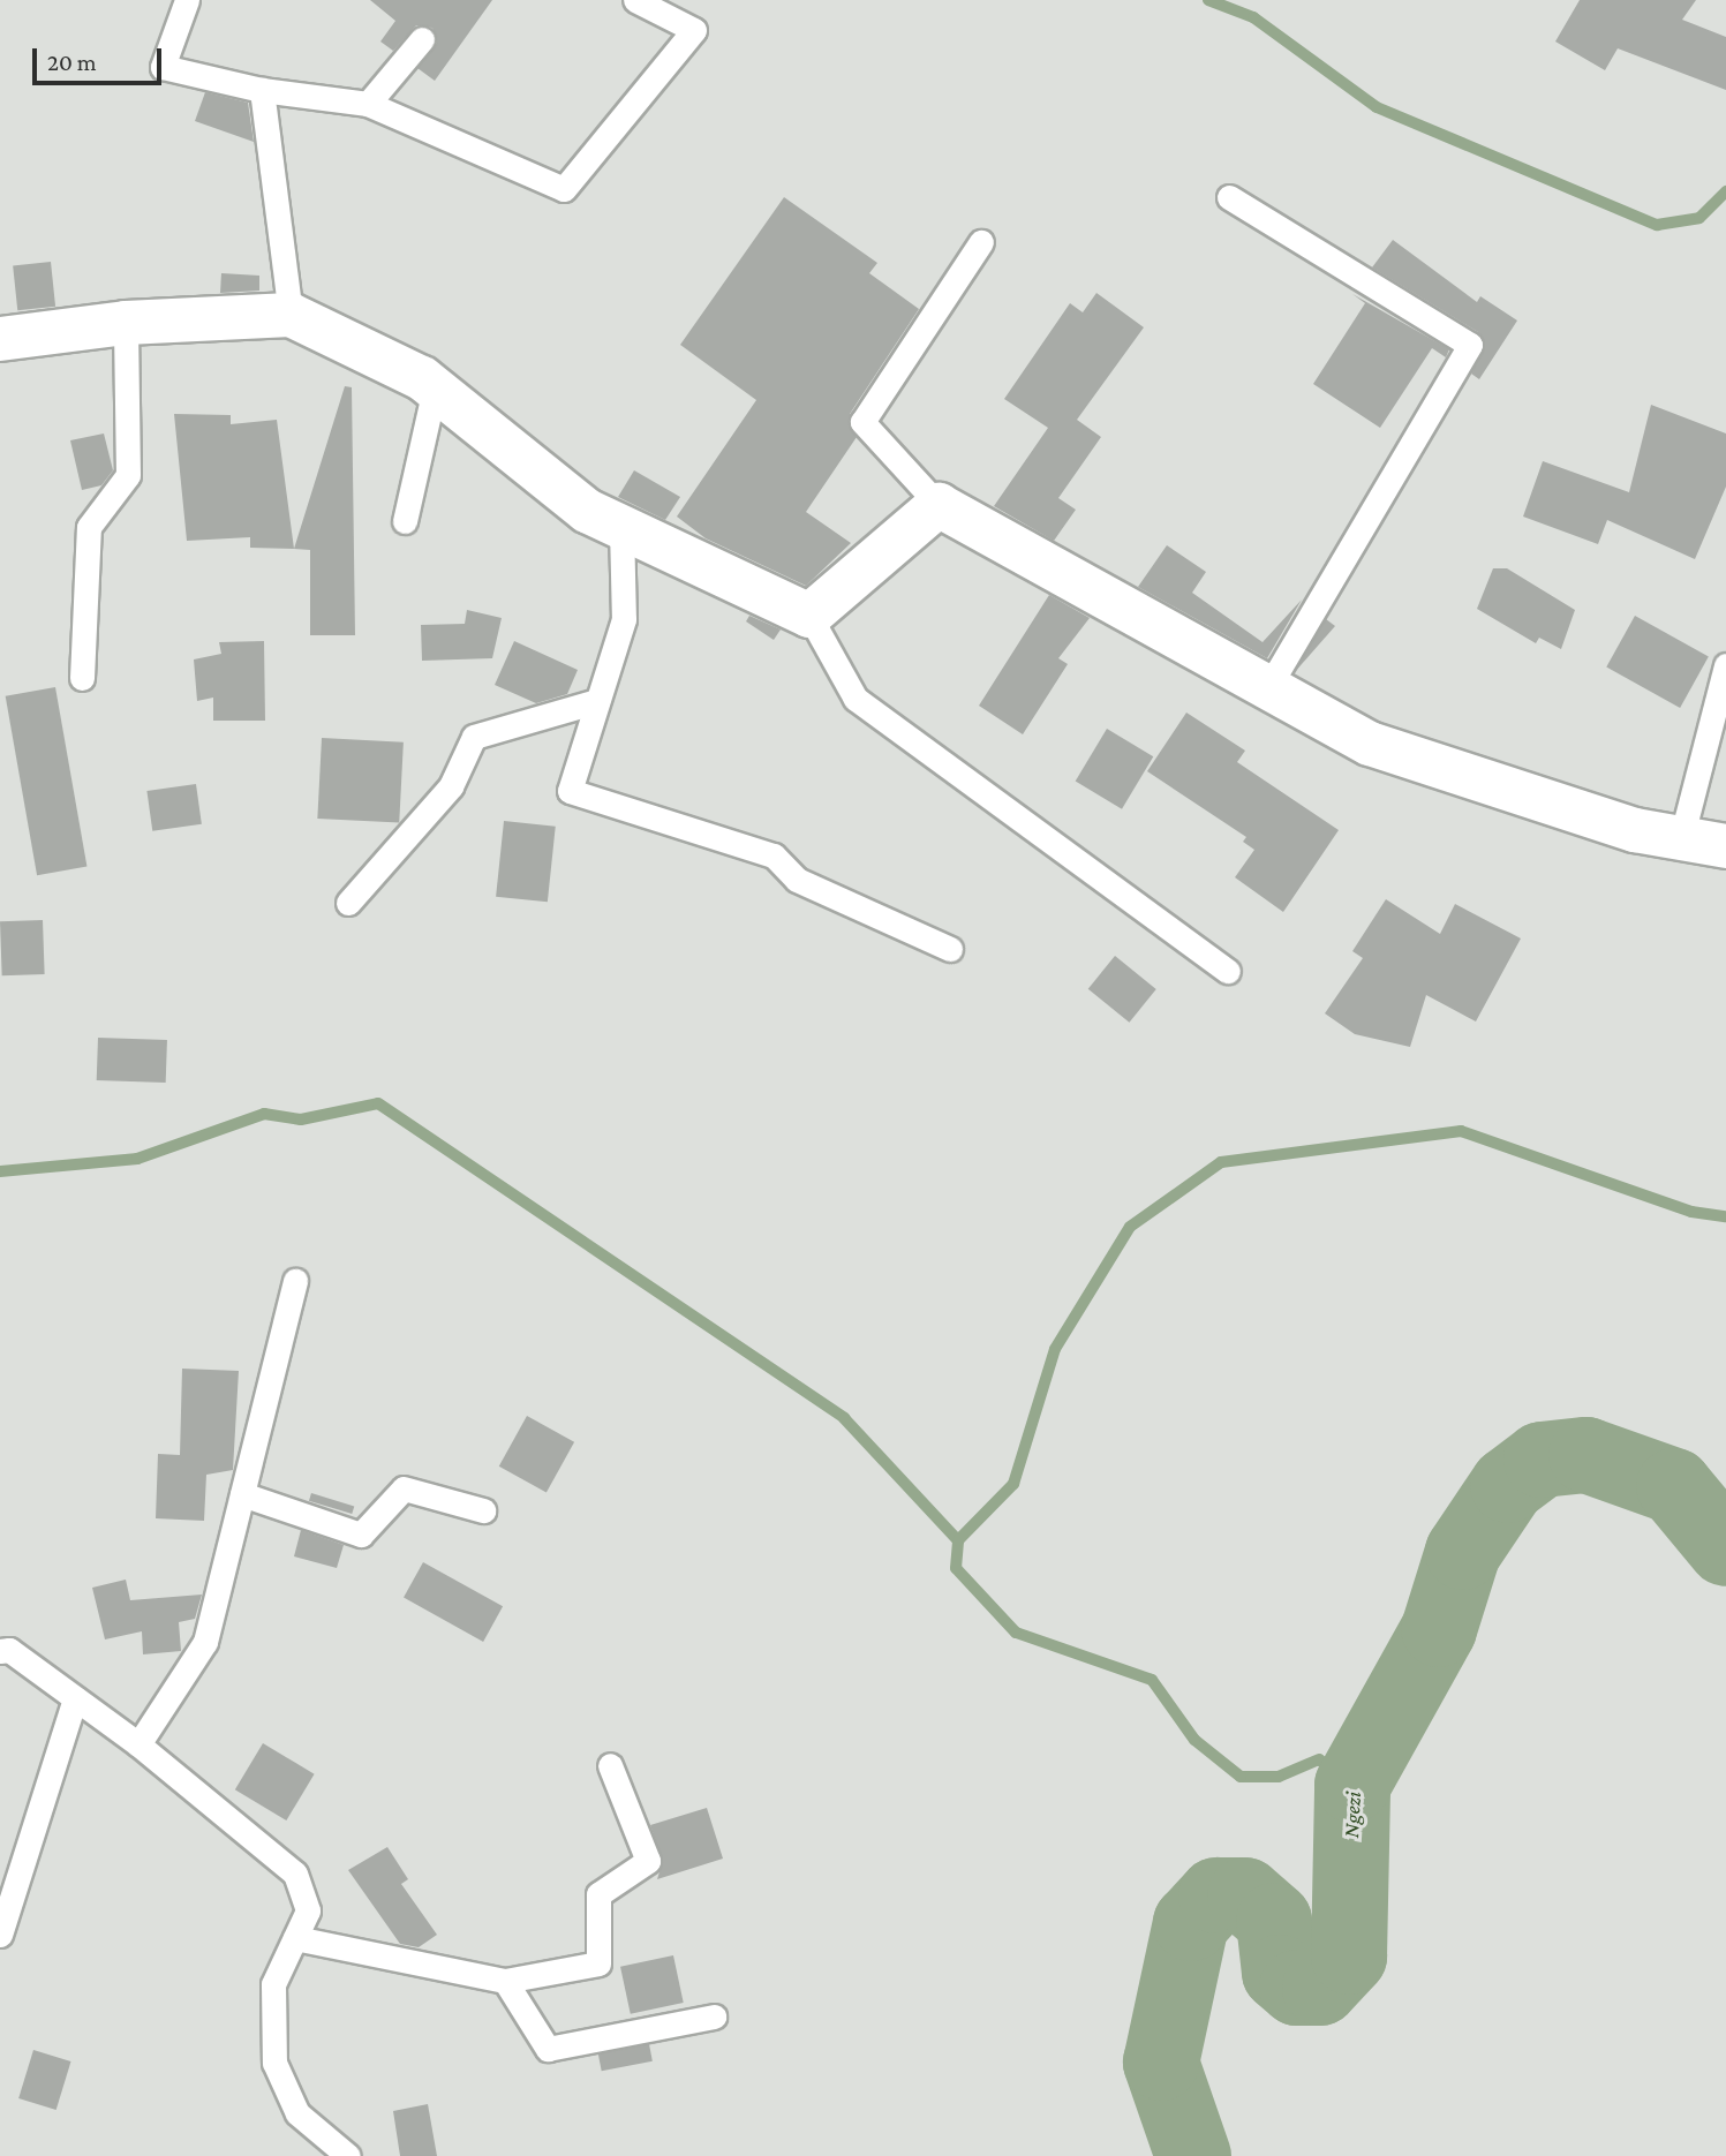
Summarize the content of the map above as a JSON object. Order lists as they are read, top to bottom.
{
  "water": ["Ngezi"],
  "scale_bar": "20 m"
}
